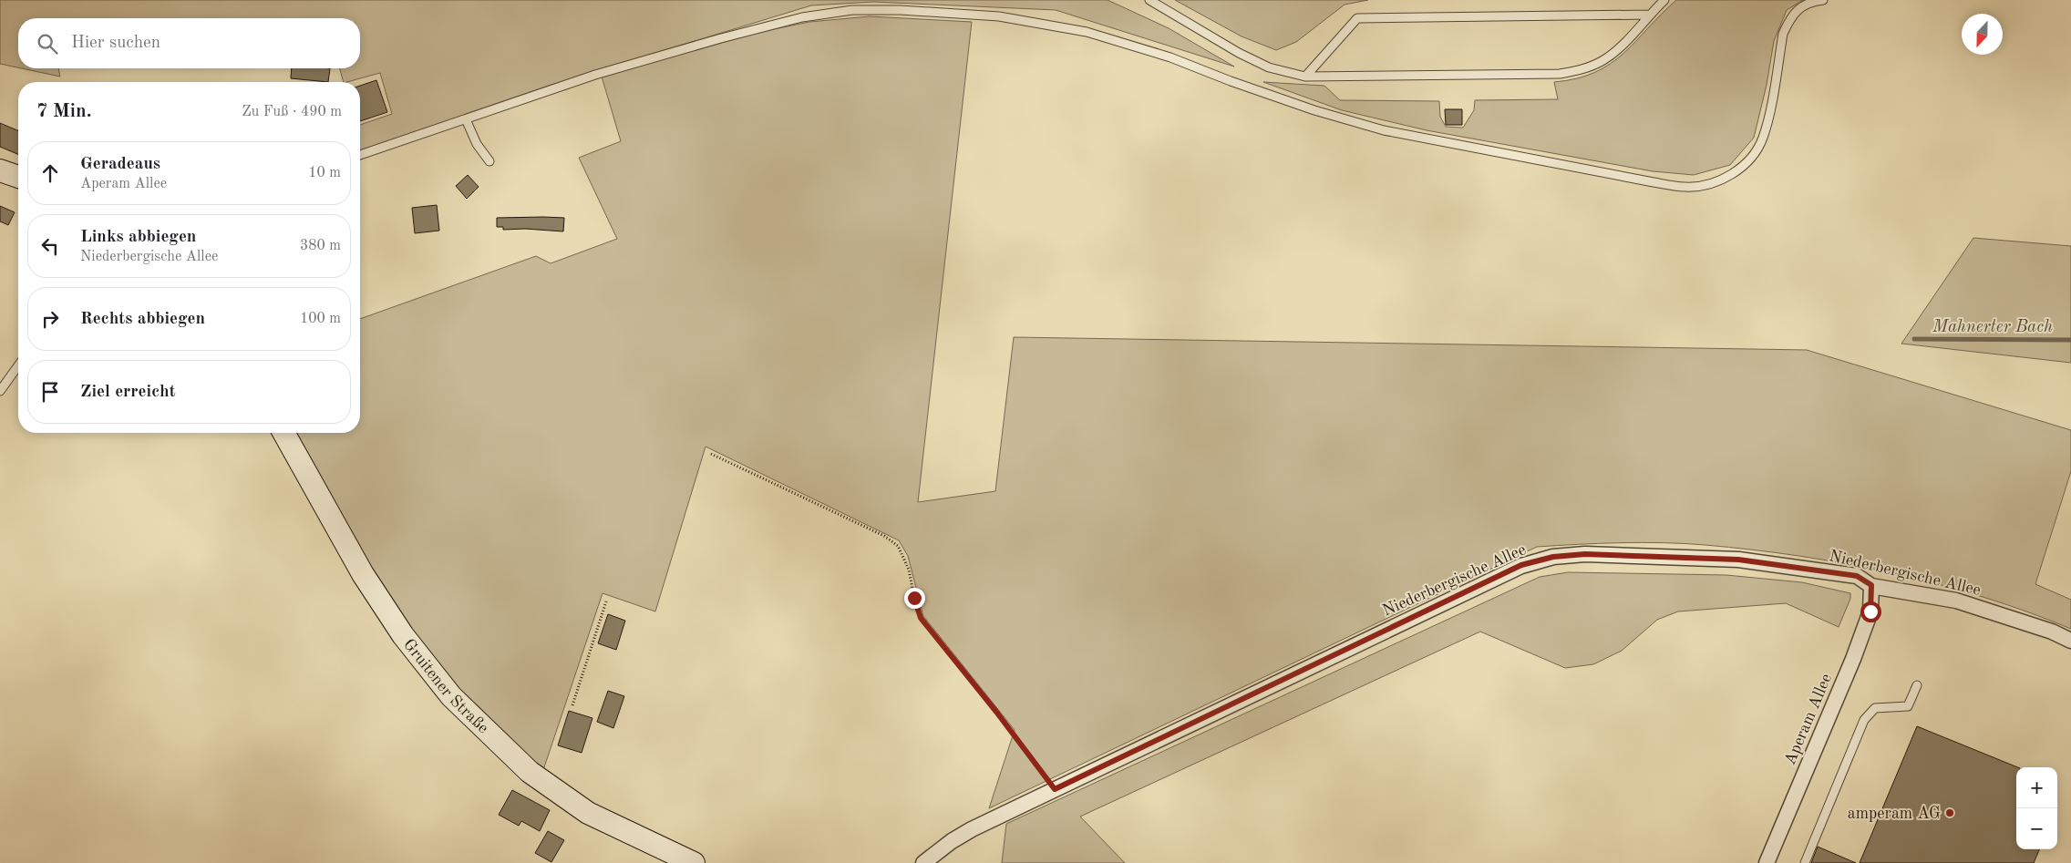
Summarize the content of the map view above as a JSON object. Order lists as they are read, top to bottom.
{
  "streets": {
    "main road": ["Gruitener Straße"],
    "street": ["Niederbergische Allee", "Aperam Allee"]
  },
  "crossings": [
    ["Niederbergische Allee", "Aperam Allee"]
  ],
  "water": ["Mahnerter Bach"],
  "places": ["amperam AG"],
  "north": "bottom",
  "page": {
    "search": "Hier suchen",
    "heading": ["7 Min.", "Zu Fuß · 490 m"],
    "list": [
      ["Geradeaus", "Aperam Allee", "10 m"],
      ["Links abbiegen", "Niederbergische Allee", "380 m"],
      ["Rechts abbiegen", "100 m"],
      "Ziel erreicht"
    ],
    "map_buttons": ["+", "−"]
  }
}
